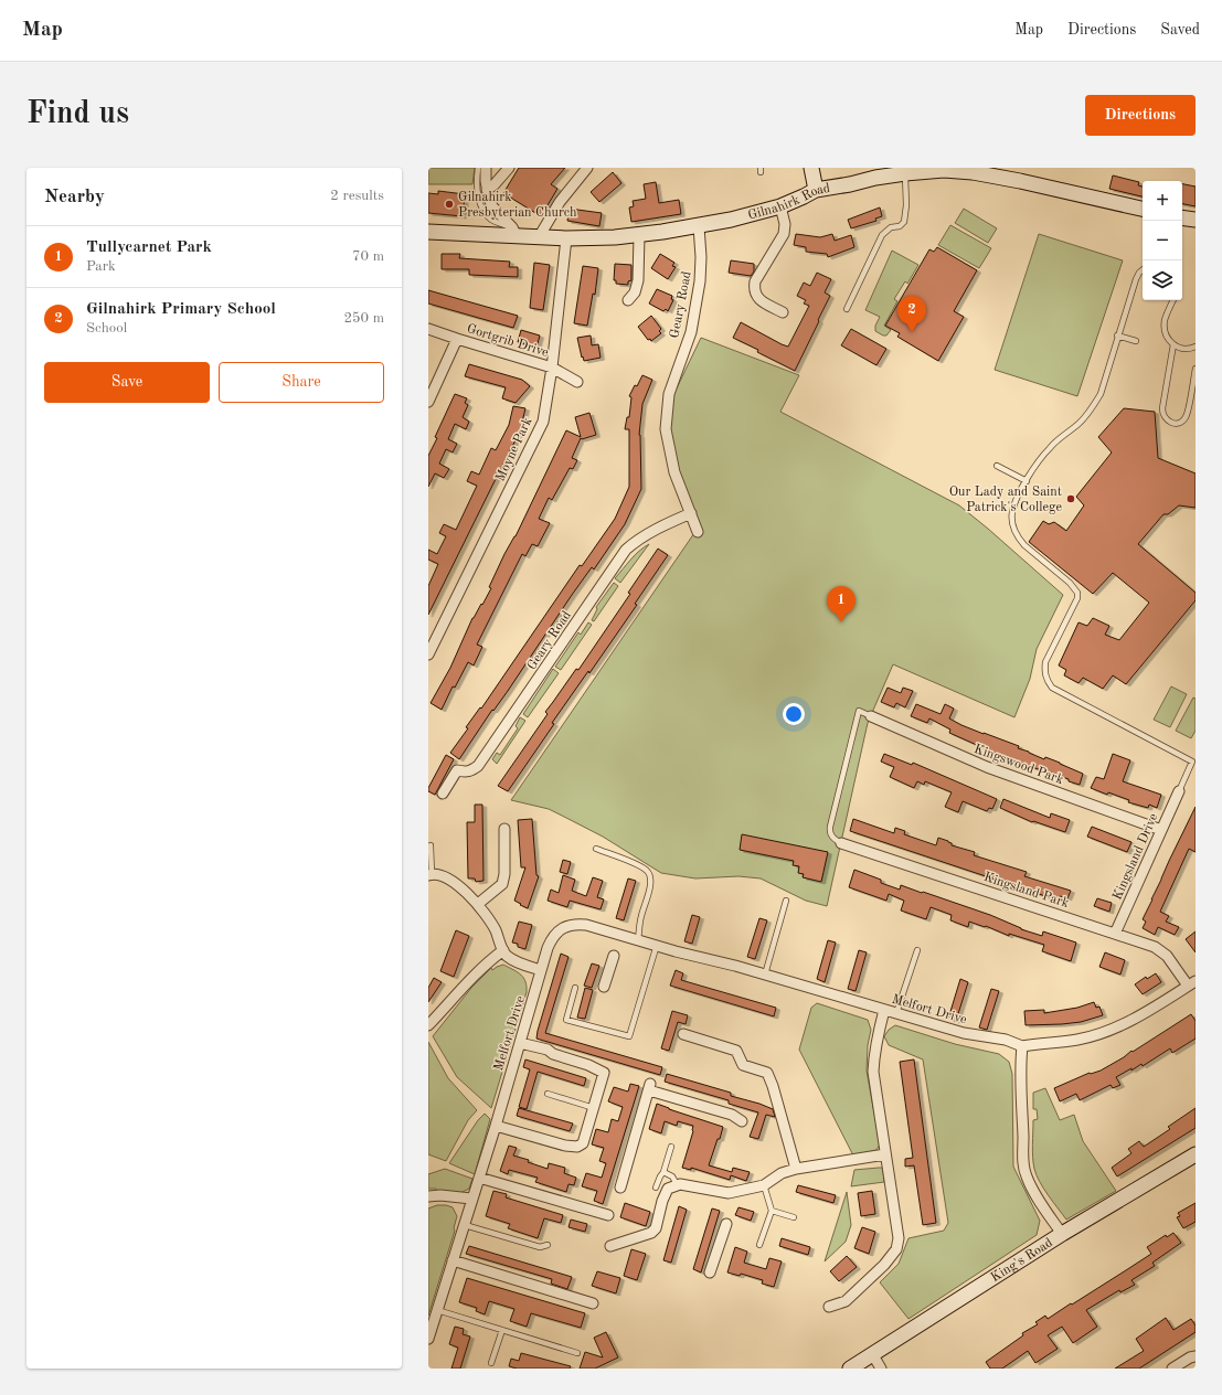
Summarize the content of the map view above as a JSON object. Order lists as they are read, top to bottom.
{
  "streets": {
    "street": [
      "Gilnahirk Road",
      "Geary Road",
      "Gortgrib Drive",
      "Moyne Park",
      "Kingswood Park",
      "Kingsland Drive",
      "Kingsland Park",
      "Melfort Drive",
      "King's Road"
    ]
  },
  "crossings": [
    ["Gilnahirk Road", "Geary Road"],
    ["Gilnahirk Road", "Moyne Park"],
    ["Gortgrib Drive", "Moyne Park"],
    ["Kingswood Park", "Kingsland Drive"],
    ["Kingsland Drive", "Kingsland Park"]
  ],
  "places": ["Gilnahirk Presbyterian Church", "Our Lady and Saint Patrick's College"],
  "page": {
    "header": "Map",
    "nav": ["Map", "Directions", "Saved"],
    "buttons": [
      "Directions",
      ["Save", "Share"]
    ],
    "title": "Find us",
    "heading": ["Nearby", "2 results"],
    "map_buttons": ["+", "−"],
    "list": [
      {
        "mark": "1",
        "name": "Tullycarnet Park",
        "note": "Park",
        "value": "70 m"
      },
      {
        "mark": "2",
        "name": "Gilnahirk Primary School",
        "note": "School",
        "value": "250 m"
      }
    ],
    "pins": ["2", "1"]
  }
}
